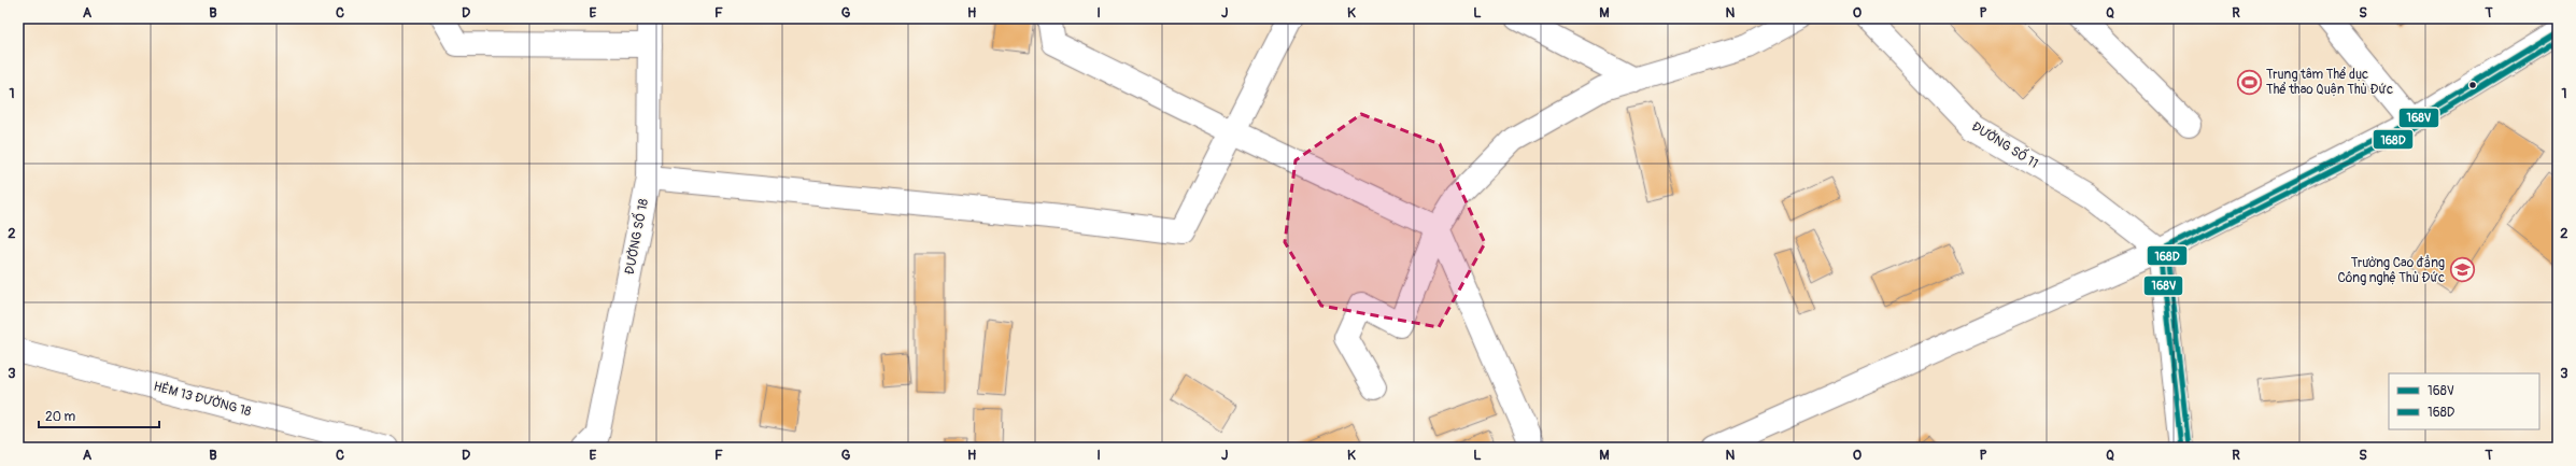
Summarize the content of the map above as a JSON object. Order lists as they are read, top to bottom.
{
  "streets": {
    "street": ["ĐƯỜNG SỐ 11", "ĐƯỜNG SỐ 18", "HẺM 13 ĐƯỜNG 18"]
  },
  "places": {
    "sports": ["Trung tâm Thể dục Thể thao Quận Thủ Đức"],
    "school or university": ["Trường Cao đẳng Công nghệ Thủ Đức"]
  },
  "lines": ["transit line 168V", "transit line 168D"],
  "legend": ["168V", "168D"],
  "scale_bar": "20 m",
  "grid": {
    "columns": [
      "A",
      "B",
      "C",
      "D",
      "E",
      "F",
      "G",
      "H",
      "I",
      "J",
      "K",
      "L",
      "M",
      "N",
      "O",
      "P",
      "Q",
      "R",
      "S",
      "T"
    ],
    "rows": ["1", "2", "3"]
  }
}
